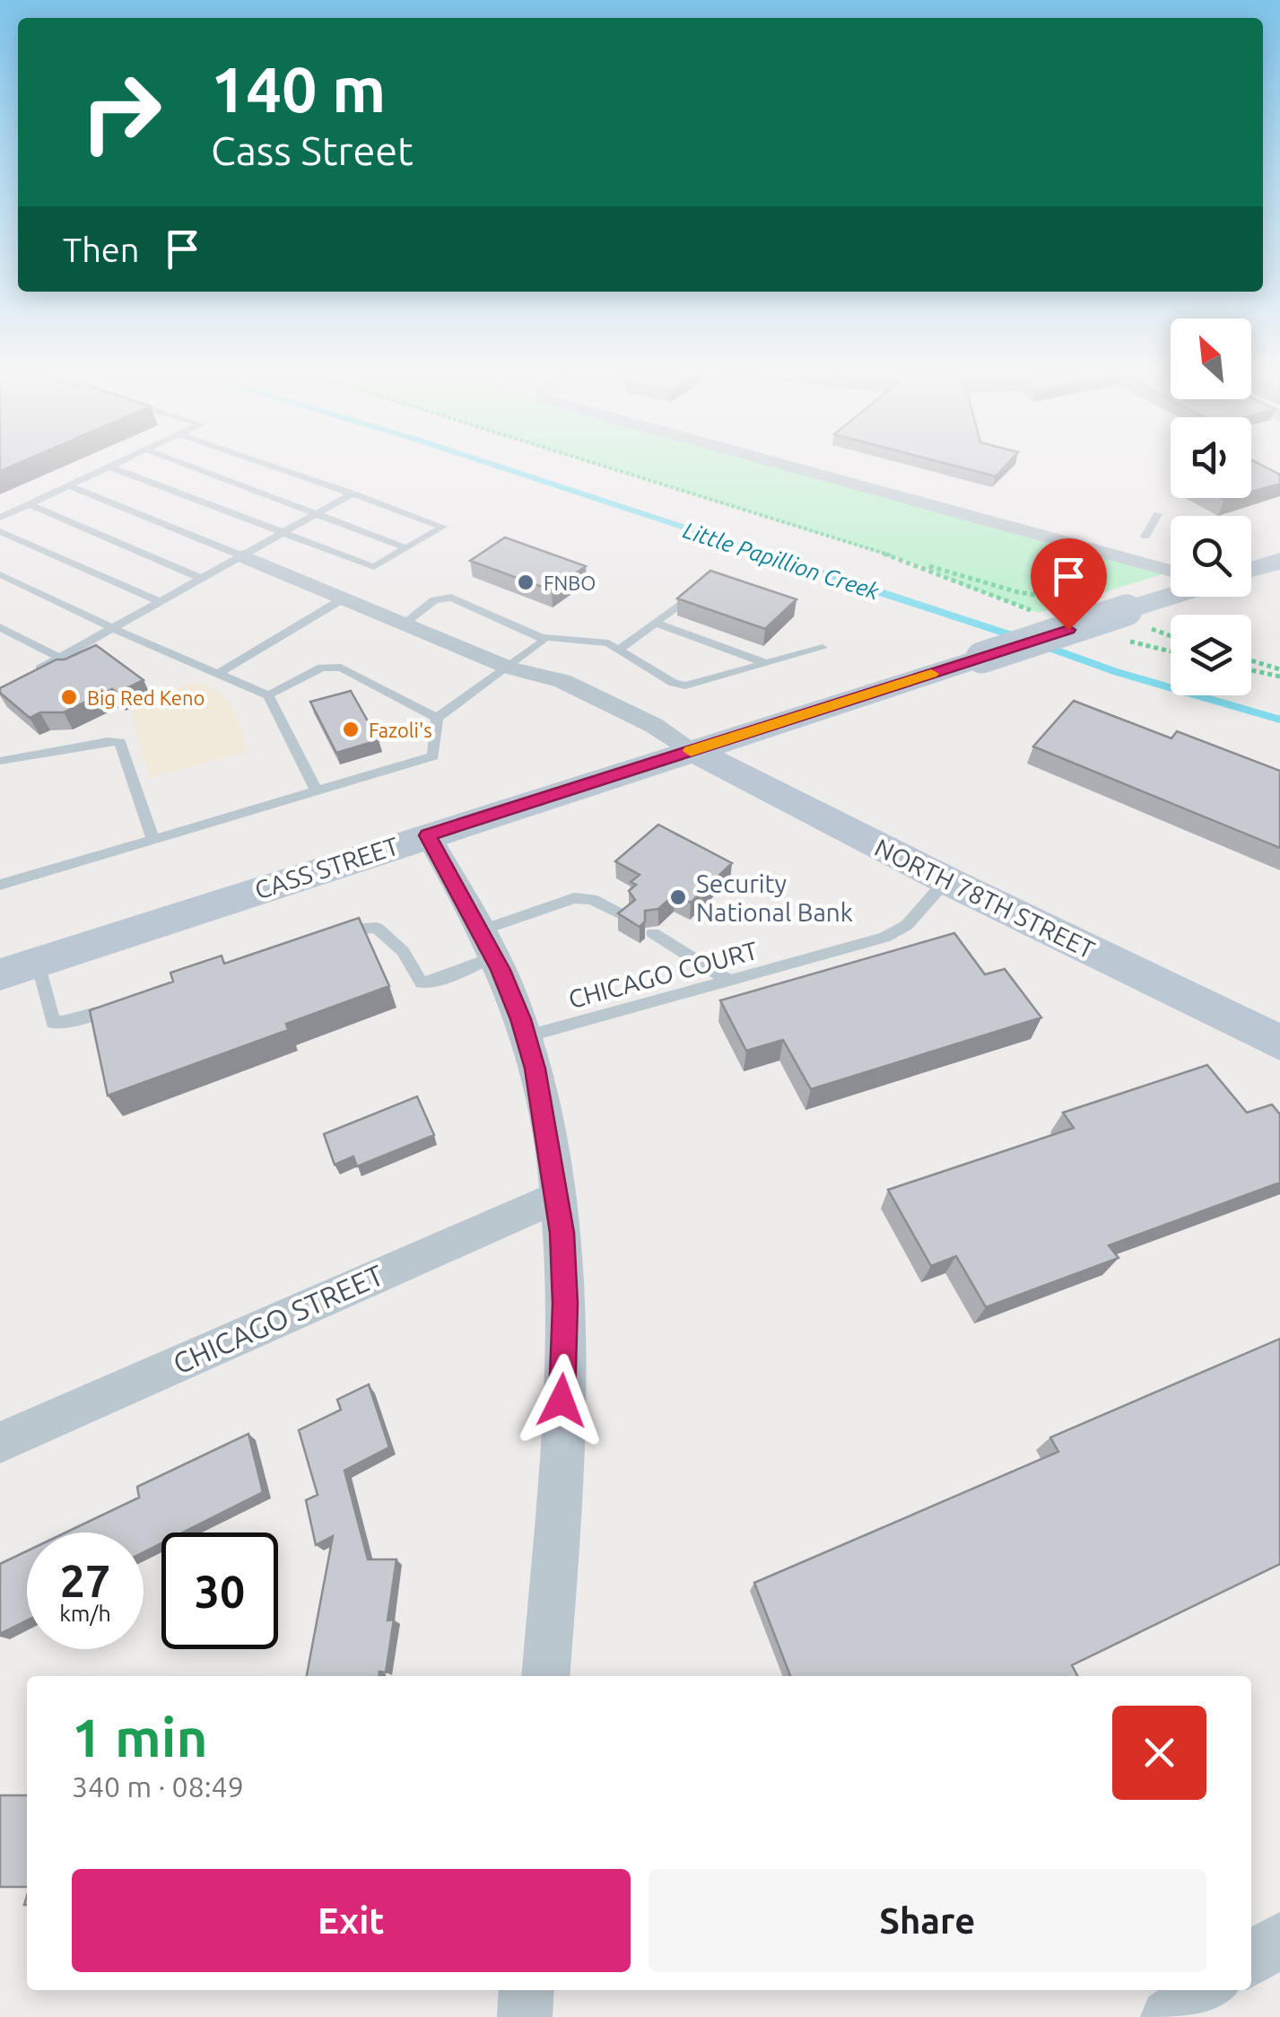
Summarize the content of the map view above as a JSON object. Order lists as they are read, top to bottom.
{
  "streets": {
    "main road": ["CASS STREET", "NORTH 78TH STREET"],
    "street": ["CHICAGO STREET"],
    "lane": ["CHICAGO COURT"]
  },
  "crossings": [
    ["CASS STREET", "NORTH 78TH STREET"],
    ["NORTH 78TH STREET", "CHICAGO COURT"]
  ],
  "water": ["Little Papillion Creek"],
  "places": [
    "FNBO",
    "Big Red Keno",
    "Fazoli's",
    "Security National Bank"
  ],
  "north": "top left",
  "page": {
    "turn": ["140 m", "Cass Street"],
    "then": "Then",
    "speed": "27 km/h",
    "limit": "30",
    "heading": ["1 min", "340 m · 08:49"],
    "buttons": ["Exit", "Share"]
  }
}
